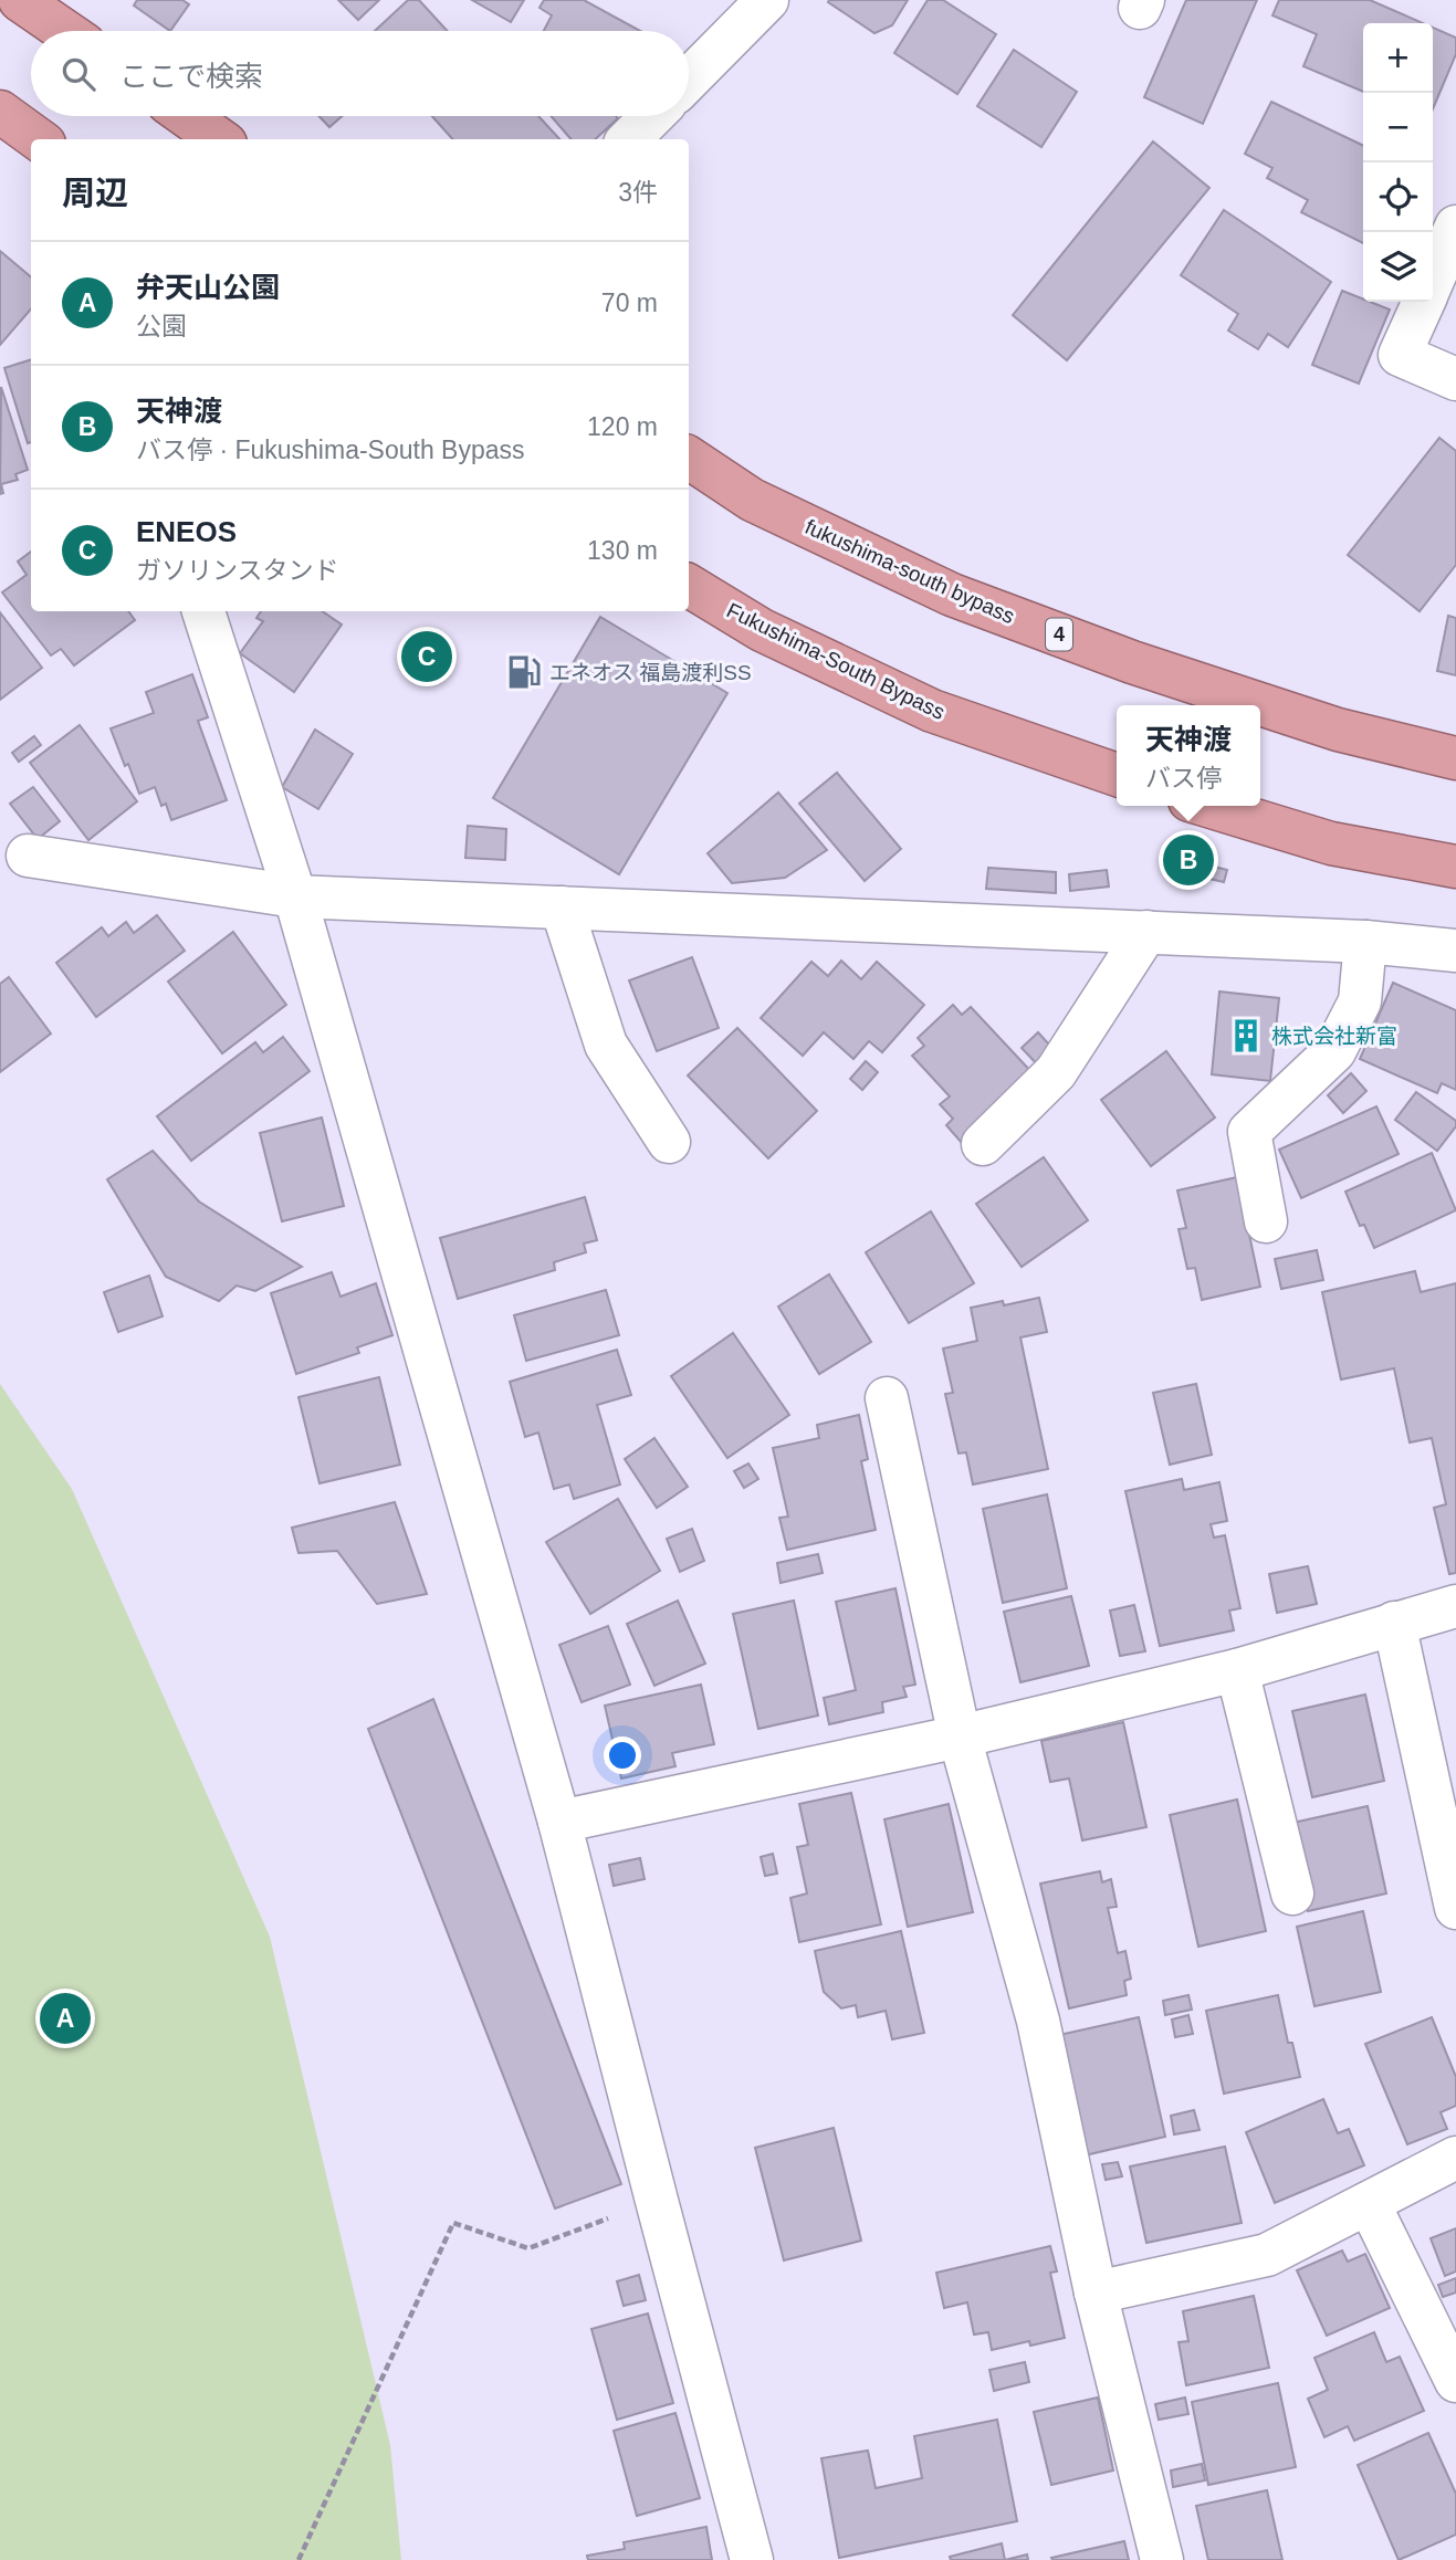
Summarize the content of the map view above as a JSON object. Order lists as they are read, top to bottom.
{
  "streets": {
    "highway": ["fukushima-south bypass", "4", "Fukushima-South Bypass"]
  },
  "places": {
    "fuel station": ["エネオス 福島渡利SS"],
    "building": ["株式会社新富"]
  },
  "page": {
    "map_buttons": ["+", "−"],
    "search": "ここで検索",
    "heading": ["周辺", "3件"],
    "list": [
      {
        "mark": "A",
        "name": "弁天山公園",
        "note": "公園",
        "value": "70 m"
      },
      {
        "mark": "B",
        "name": "天神渡",
        "note": "バス停 · Fukushima-South Bypass",
        "value": "120 m"
      },
      {
        "mark": "C",
        "name": "ENEOS",
        "note": "ガソリンスタンド",
        "value": "130 m"
      }
    ],
    "pins": ["C", "B", "A"],
    "popup": ["天神渡", "バス停"]
  }
}
